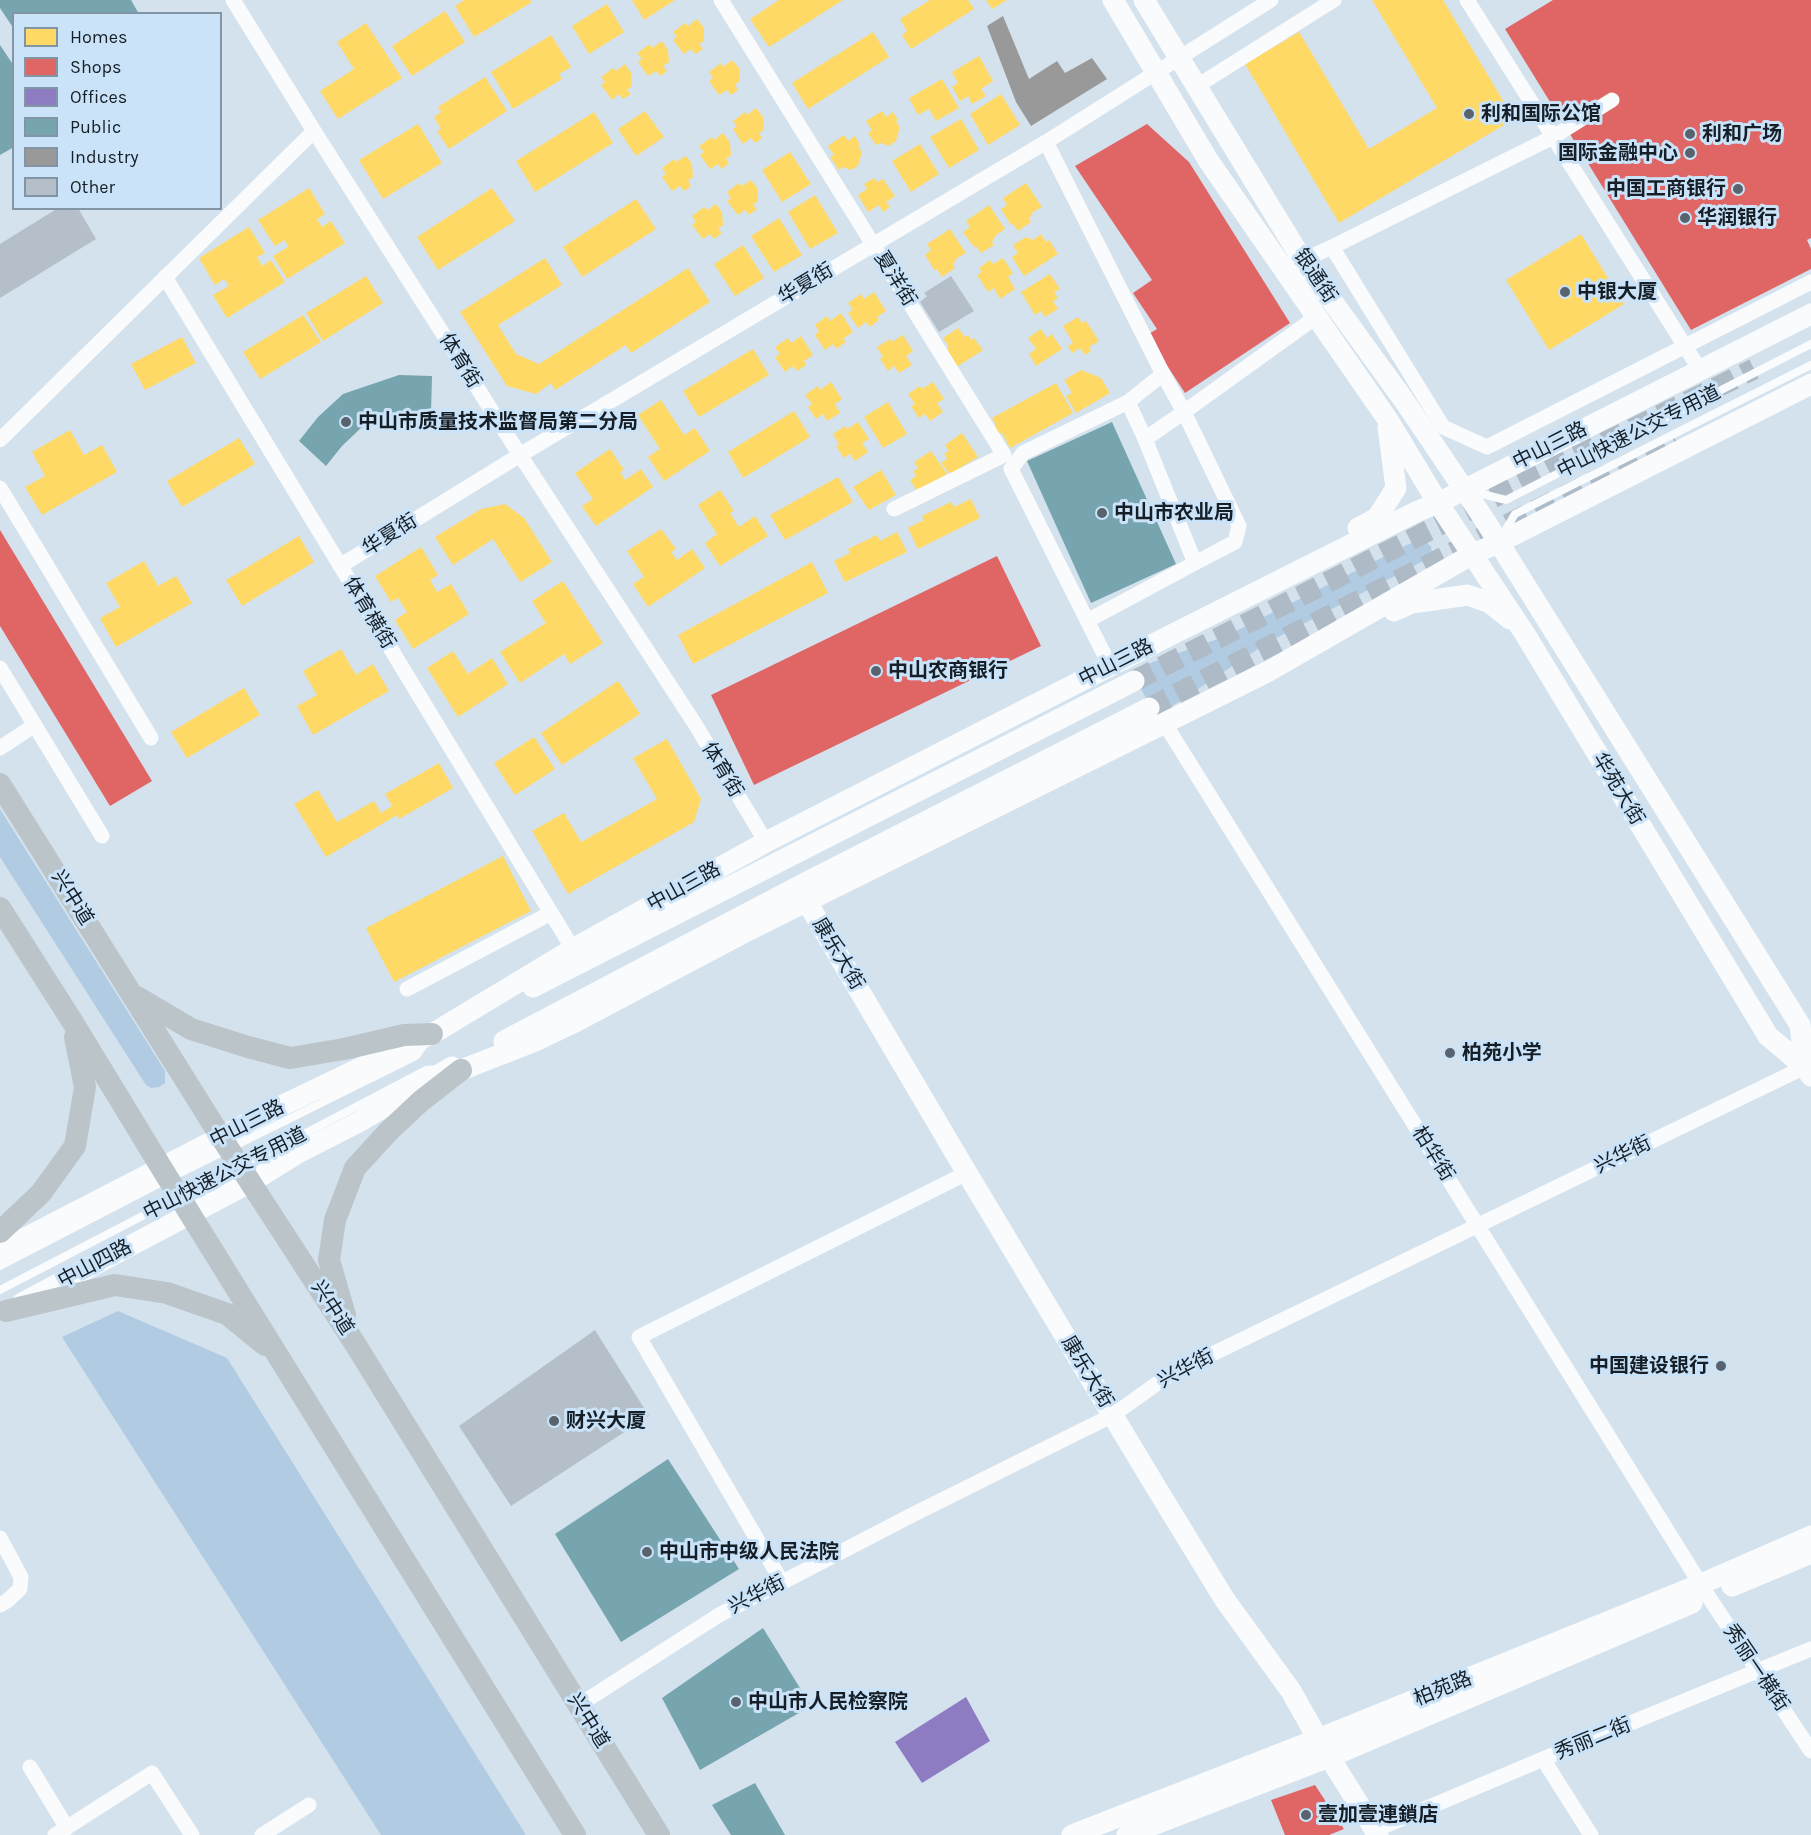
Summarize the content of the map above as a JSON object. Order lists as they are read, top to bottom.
{
  "streets": {
    "main road": [
      "银通街",
      "中山三路",
      "华苑大街",
      "兴中道",
      "康乐大街",
      "中山四路",
      "柏苑路"
    ],
    "street": [
      "夏洋街",
      "华夏街",
      "体育街",
      "体育横街",
      "柏华街",
      "兴华街",
      "秀丽一横街",
      "秀丽二街"
    ],
    "lane": ["中山快速公交专用道"]
  },
  "crossings": [
    ["银通街", "华夏街"],
    ["银通街", "中山快速公交专用道"],
    ["银通街", "中山三路"],
    ["银通街", "华苑大街"],
    ["夏洋街", "华夏街"],
    ["华夏街", "体育街"],
    ["华夏街", "体育横街"],
    ["华夏街", "华苑大街"],
    ["体育街", "中山三路"],
    ["中山快速公交专用道", "中山三路"],
    ["中山快速公交专用道", "华苑大街"],
    ["中山快速公交专用道", "中山四路"],
    ["中山三路", "体育横街"],
    ["中山三路", "华苑大街"],
    ["中山三路", "兴中道"],
    ["中山三路", "康乐大街"],
    ["中山三路", "柏华街"],
    ["中山三路", "中山四路"],
    ["华苑大街", "兴华街"],
    ["兴中道", "兴华街"],
    ["康乐大街", "兴华街"],
    ["康乐大街", "柏苑路"],
    ["康乐大街", "秀丽二街"],
    ["柏华街", "兴华街"],
    ["柏华街", "秀丽一横街"],
    ["柏华街", "柏苑路"],
    ["秀丽一横街", "柏苑路"],
    ["秀丽一横街", "秀丽二街"]
  ],
  "places": [
    "利和国际公馆",
    "利和广场",
    "国际金融中心",
    "中国工商银行",
    "华润银行",
    "中银大厦",
    "中山市质量技术监督局第二分局",
    "中山市农业局",
    "中山农商银行",
    "柏苑小学",
    "中国建设银行",
    "财兴大厦",
    "中山市中级人民法院",
    "中山市人民检察院",
    "壹加壹連鎖店"
  ],
  "legend": [
    "Homes",
    "Shops",
    "Offices",
    "Public",
    "Industry",
    "Other"
  ]
}
